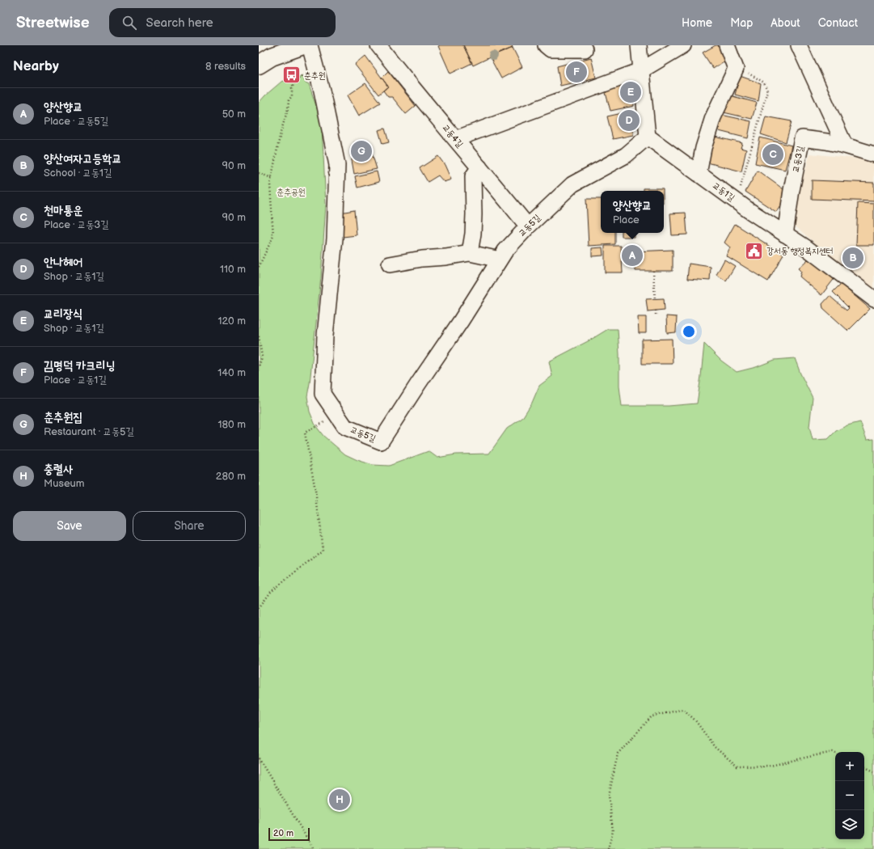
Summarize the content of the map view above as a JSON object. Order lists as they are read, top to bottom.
{
  "streets": {
    "street": [
      "교동4길",
      "교동3길",
      "교동1길",
      "교동5길"
    ]
  },
  "crossings": [
    ["교동4길", "교동5길"],
    ["교동3길", "교동1길"],
    ["교동1길", "교동5길"]
  ],
  "parks": ["춘추공원"],
  "places": {
    "bus stop": ["춘추원"],
    "public building": ["강서동 행정복지센터"]
  },
  "scale_bar": "20 m",
  "page": {
    "header": "Streetwise",
    "search": "Search here",
    "nav": [
      "Home",
      "Map",
      "About",
      "Contact"
    ],
    "heading": ["Nearby", "8 results"],
    "pins": [
      "F",
      "E",
      "D",
      "G",
      "C",
      "A",
      "B",
      "H"
    ],
    "list": [
      {
        "mark": "A",
        "name": "양산향교",
        "note": "Place · 교동5길",
        "value": "50 m"
      },
      {
        "mark": "B",
        "name": "양산여자고등학교",
        "note": "School · 교동1길",
        "value": "90 m"
      },
      {
        "mark": "C",
        "name": "천마통운",
        "note": "Place · 교동3길",
        "value": "90 m"
      },
      {
        "mark": "D",
        "name": "안나헤어",
        "note": "Shop · 교동1길",
        "value": "110 m"
      },
      {
        "mark": "E",
        "name": "교리장식",
        "note": "Shop · 교동1길",
        "value": "120 m"
      },
      {
        "mark": "F",
        "name": "김명덕 카크리닝",
        "note": "Place · 교동1길",
        "value": "140 m"
      },
      {
        "mark": "G",
        "name": "춘추원집",
        "note": "Restaurant · 교동5길",
        "value": "180 m"
      },
      {
        "mark": "H",
        "name": "충렬사",
        "note": "Museum",
        "value": "280 m"
      }
    ],
    "popup": ["양산향교", "Place"],
    "buttons": ["Save", "Share"],
    "map_buttons": ["+", "−"],
    "scale": "20 m"
  }
}
